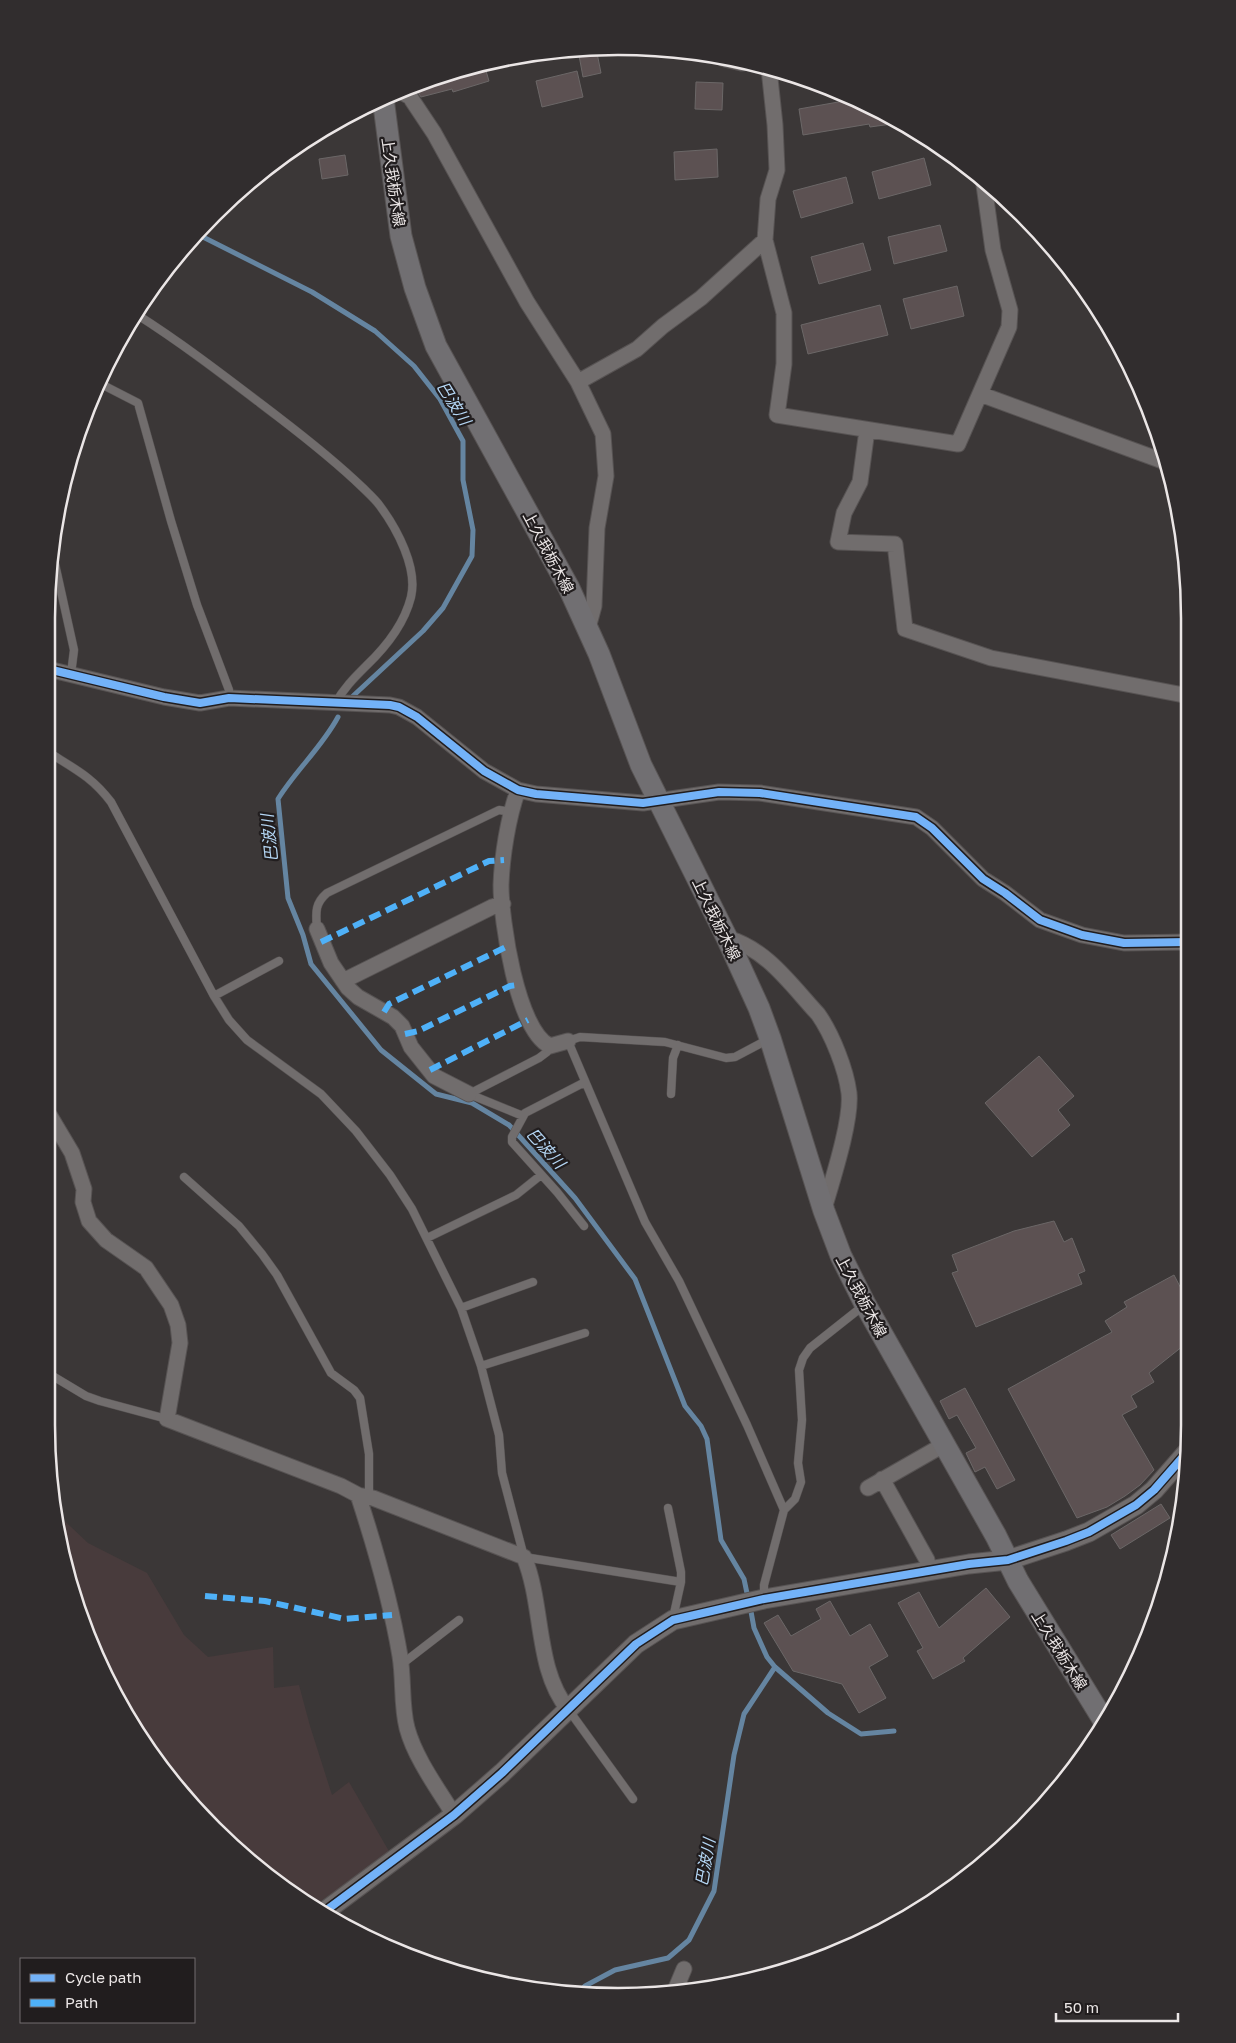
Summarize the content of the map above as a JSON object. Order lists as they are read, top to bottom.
{
  "streets": {
    "main road": ["上久我栃木線"]
  },
  "water": ["巴波川"],
  "legend": ["Cycle path", "Path"],
  "scale_bar": "50 m"
}
